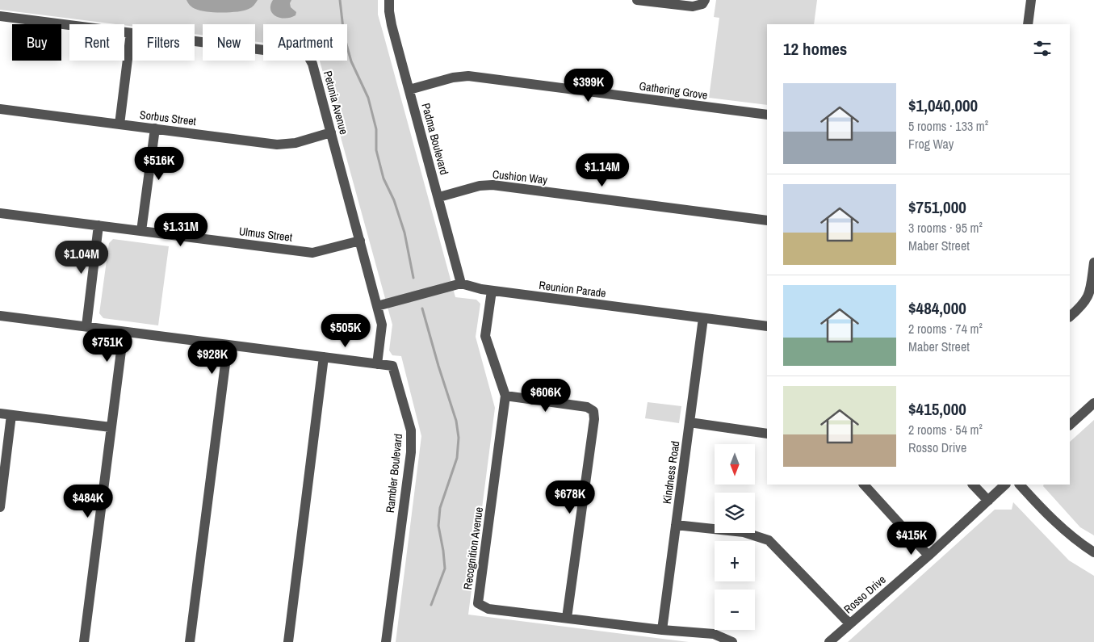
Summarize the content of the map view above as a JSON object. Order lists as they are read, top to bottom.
{
  "streets": {
    "street": [
      "Gathering Grove",
      "Petunia Avenue",
      "Sorbus Street",
      "Padma Boulevard",
      "Cushion Way",
      "Ulmus Street",
      "Reunion Parade",
      "Kindness Road",
      "Rambler Boulevard",
      "Recognition Avenue",
      "Rosso Drive"
    ]
  },
  "crossings": [
    ["Gathering Grove", "Padma Boulevard"],
    ["Petunia Avenue", "Sorbus Street"],
    ["Petunia Avenue", "Ulmus Street"],
    ["Petunia Avenue", "Reunion Parade"],
    ["Petunia Avenue", "Rambler Boulevard"],
    ["Padma Boulevard", "Cushion Way"],
    ["Padma Boulevard", "Reunion Parade"],
    ["Reunion Parade", "Kindness Road"],
    ["Reunion Parade", "Recognition Avenue"],
    ["Kindness Road", "Recognition Avenue"]
  ],
  "north": "bottom",
  "page": {
    "chip": [
      "Buy",
      "Rent",
      "Filters",
      "New",
      "Apartment"
    ],
    "heading": "12 homes",
    "price": [
      "$399K",
      "$516K",
      "$1.14M",
      "$1.31M",
      "$1.04M",
      "$505K",
      "$751K",
      "$928K",
      "$606K",
      "$678K",
      "$484K",
      "$415K"
    ],
    "list": [
      {
        "name": "$1,040,000",
        "note": "5 rooms · 133 m² · Frog Way"
      },
      {
        "name": "$751,000",
        "note": "3 rooms · 95 m² · Maber Street"
      },
      {
        "name": "$484,000",
        "note": "2 rooms · 74 m² · Maber Street"
      },
      {
        "name": "$415,000",
        "note": "2 rooms · 54 m² · Rosso Drive"
      }
    ],
    "map_buttons": ["+", "−"]
  }
}
